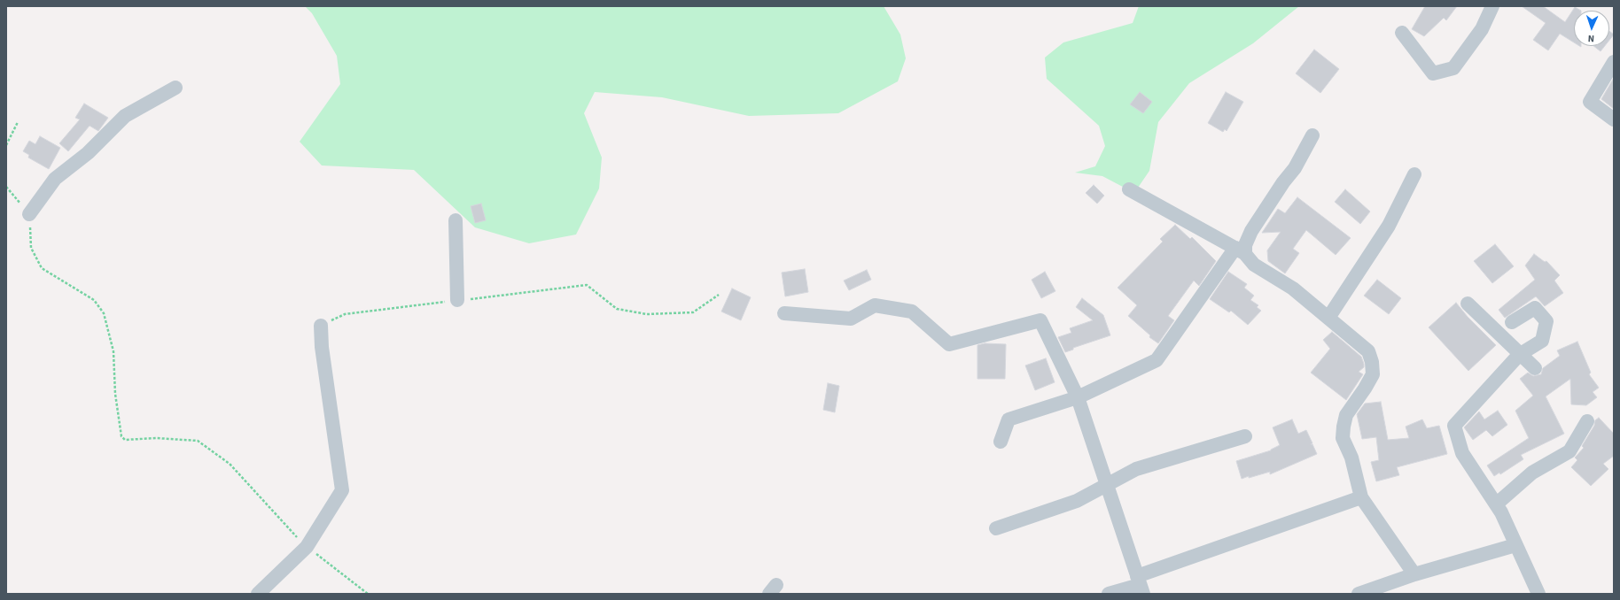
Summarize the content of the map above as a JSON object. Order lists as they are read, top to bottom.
{
  "north": "bottom"
}
